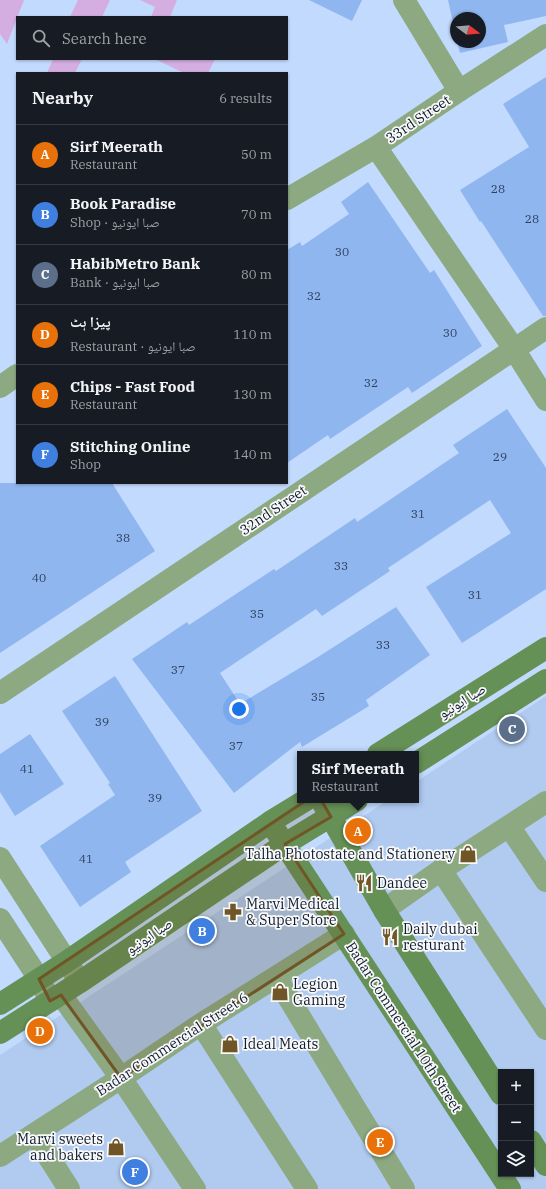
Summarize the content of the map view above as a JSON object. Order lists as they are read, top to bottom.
{
  "streets": {
    "main road": ["صبا ایونیو", "Badar Commercial 10th Street"],
    "street": ["33rd Street", "32nd Street", "Badar Commercial Street 6"]
  },
  "crossings": [
    ["صبا ایونیو", "Badar Commercial 10th Street"],
    ["Badar Commercial 10th Street", "Badar Commercial Street 6"]
  ],
  "places": {
    "shop": [
      "Talha Photostate and Stationery",
      "Legion Gaming",
      "Ideal Meats",
      "Marvi sweets and bakers"
    ],
    "restaurant": ["Dandee", "Daily dubai resturant"],
    "pharmacy": ["Marvi Medical & Super Store"]
  },
  "house_numbers": [
    "28",
    "28",
    "30",
    "32",
    "30",
    "32",
    "29",
    "31",
    "38",
    "33",
    "40",
    "31",
    "35",
    "33",
    "37",
    "35",
    "39",
    "37",
    "41",
    "39",
    "41"
  ],
  "north": "right",
  "page": {
    "search": "Search here",
    "heading": ["Nearby", "6 results"],
    "list": [
      {
        "mark": "A",
        "name": "Sirf Meerath",
        "note": "Restaurant",
        "value": "50 m"
      },
      {
        "mark": "B",
        "name": "Book Paradise",
        "note": "Shop · صبا ایونیو",
        "value": "70 m"
      },
      {
        "mark": "C",
        "name": "HabibMetro Bank",
        "note": "Bank · صبا ایونیو",
        "value": "80 m"
      },
      {
        "mark": "D",
        "name": "پیزا ہٹ",
        "note": "Restaurant · صبا ایونیو",
        "value": "110 m"
      },
      {
        "mark": "E",
        "name": "Chips - Fast Food",
        "note": "Restaurant",
        "value": "130 m"
      },
      {
        "mark": "F",
        "name": "Stitching Online",
        "note": "Shop",
        "value": "140 m"
      }
    ],
    "pins": [
      "C",
      "A",
      "B",
      "D",
      "E",
      "F"
    ],
    "popup": ["Sirf Meerath", "Restaurant"],
    "map_buttons": ["+", "−"]
  }
}
